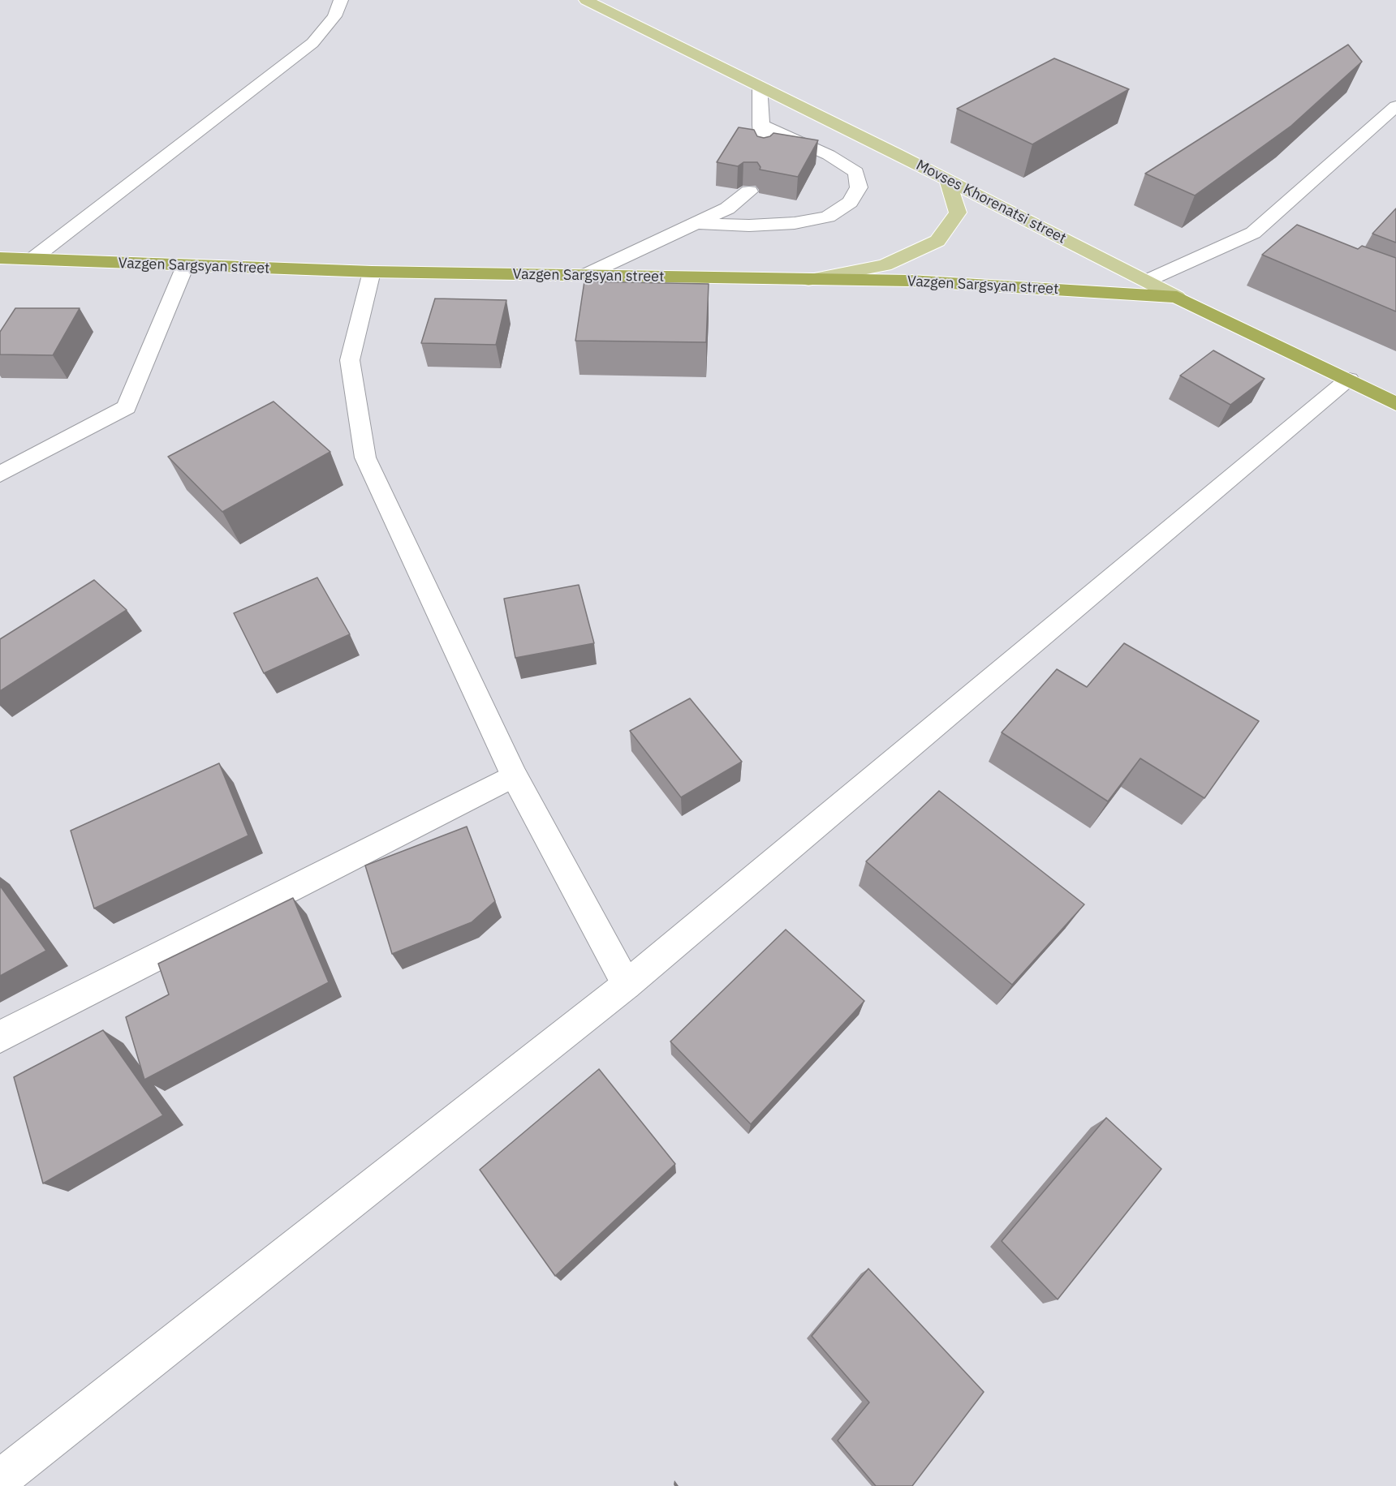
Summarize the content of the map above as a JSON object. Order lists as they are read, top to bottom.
{
  "streets": {
    "highway": ["Movses Khorenatsi street", "Vazgen Sargsyan street"]
  },
  "crossings": [
    ["Movses Khorenatsi street", "Vazgen Sargsyan street"]
  ]
}
